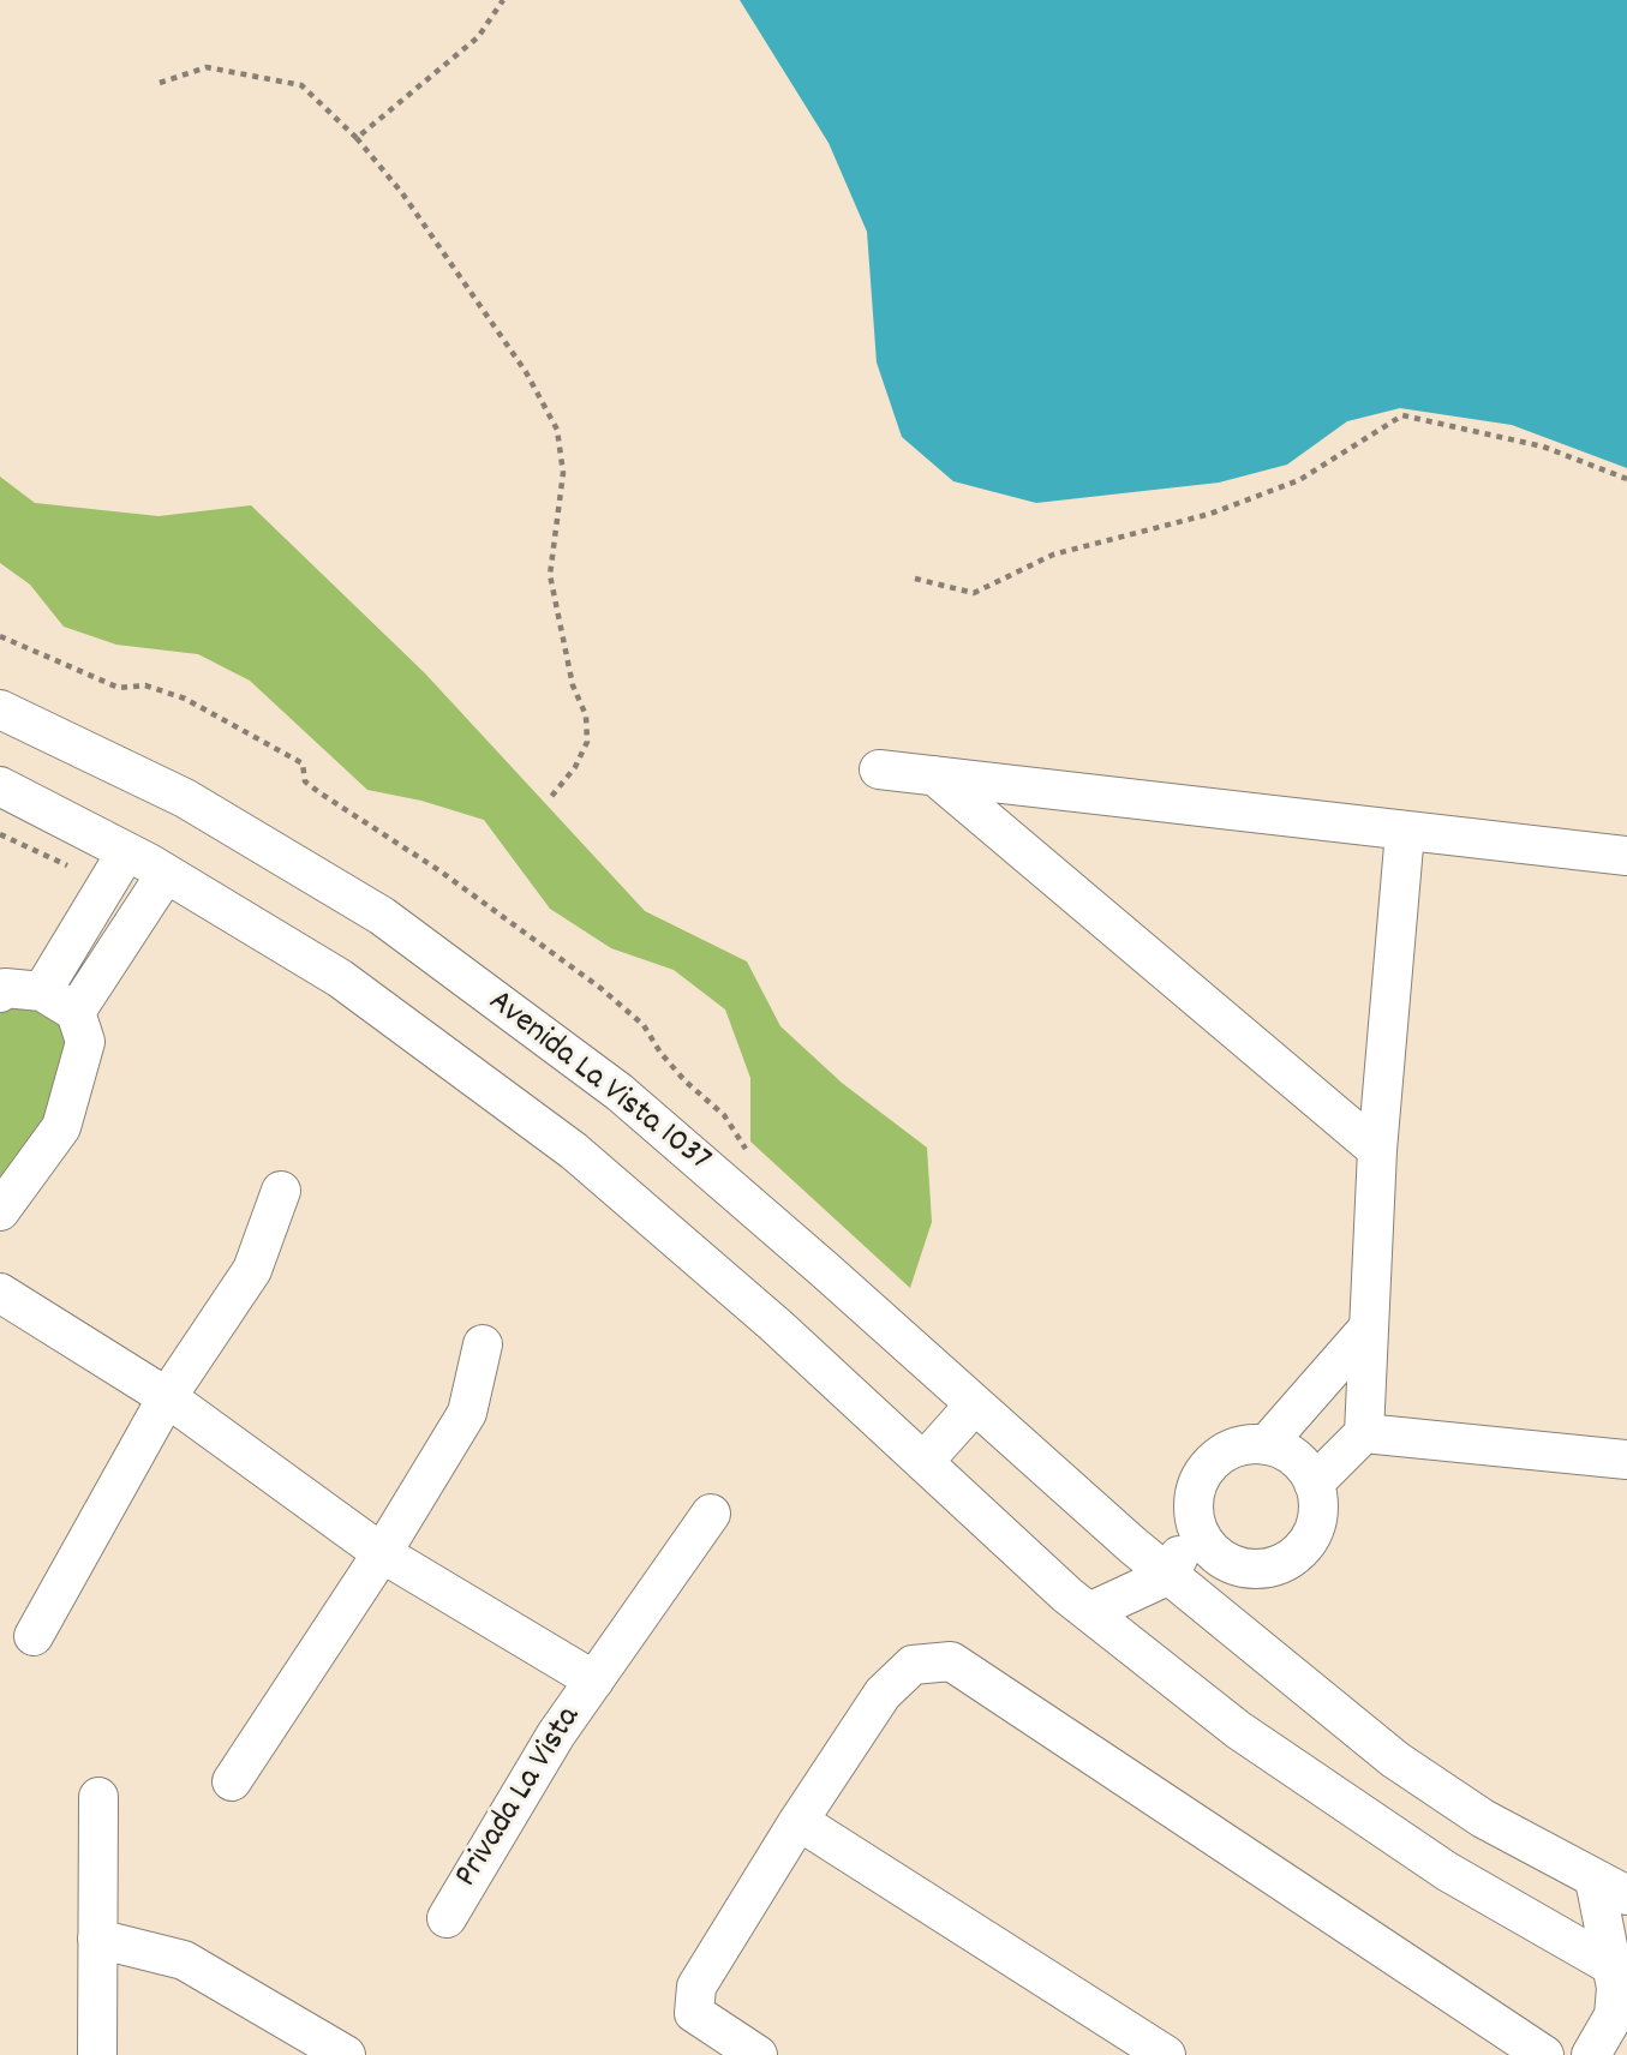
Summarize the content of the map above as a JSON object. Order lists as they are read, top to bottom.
{
  "streets": {
    "street": ["Avenida La Vista 1037", "Privada La Vista"]
  }
}
